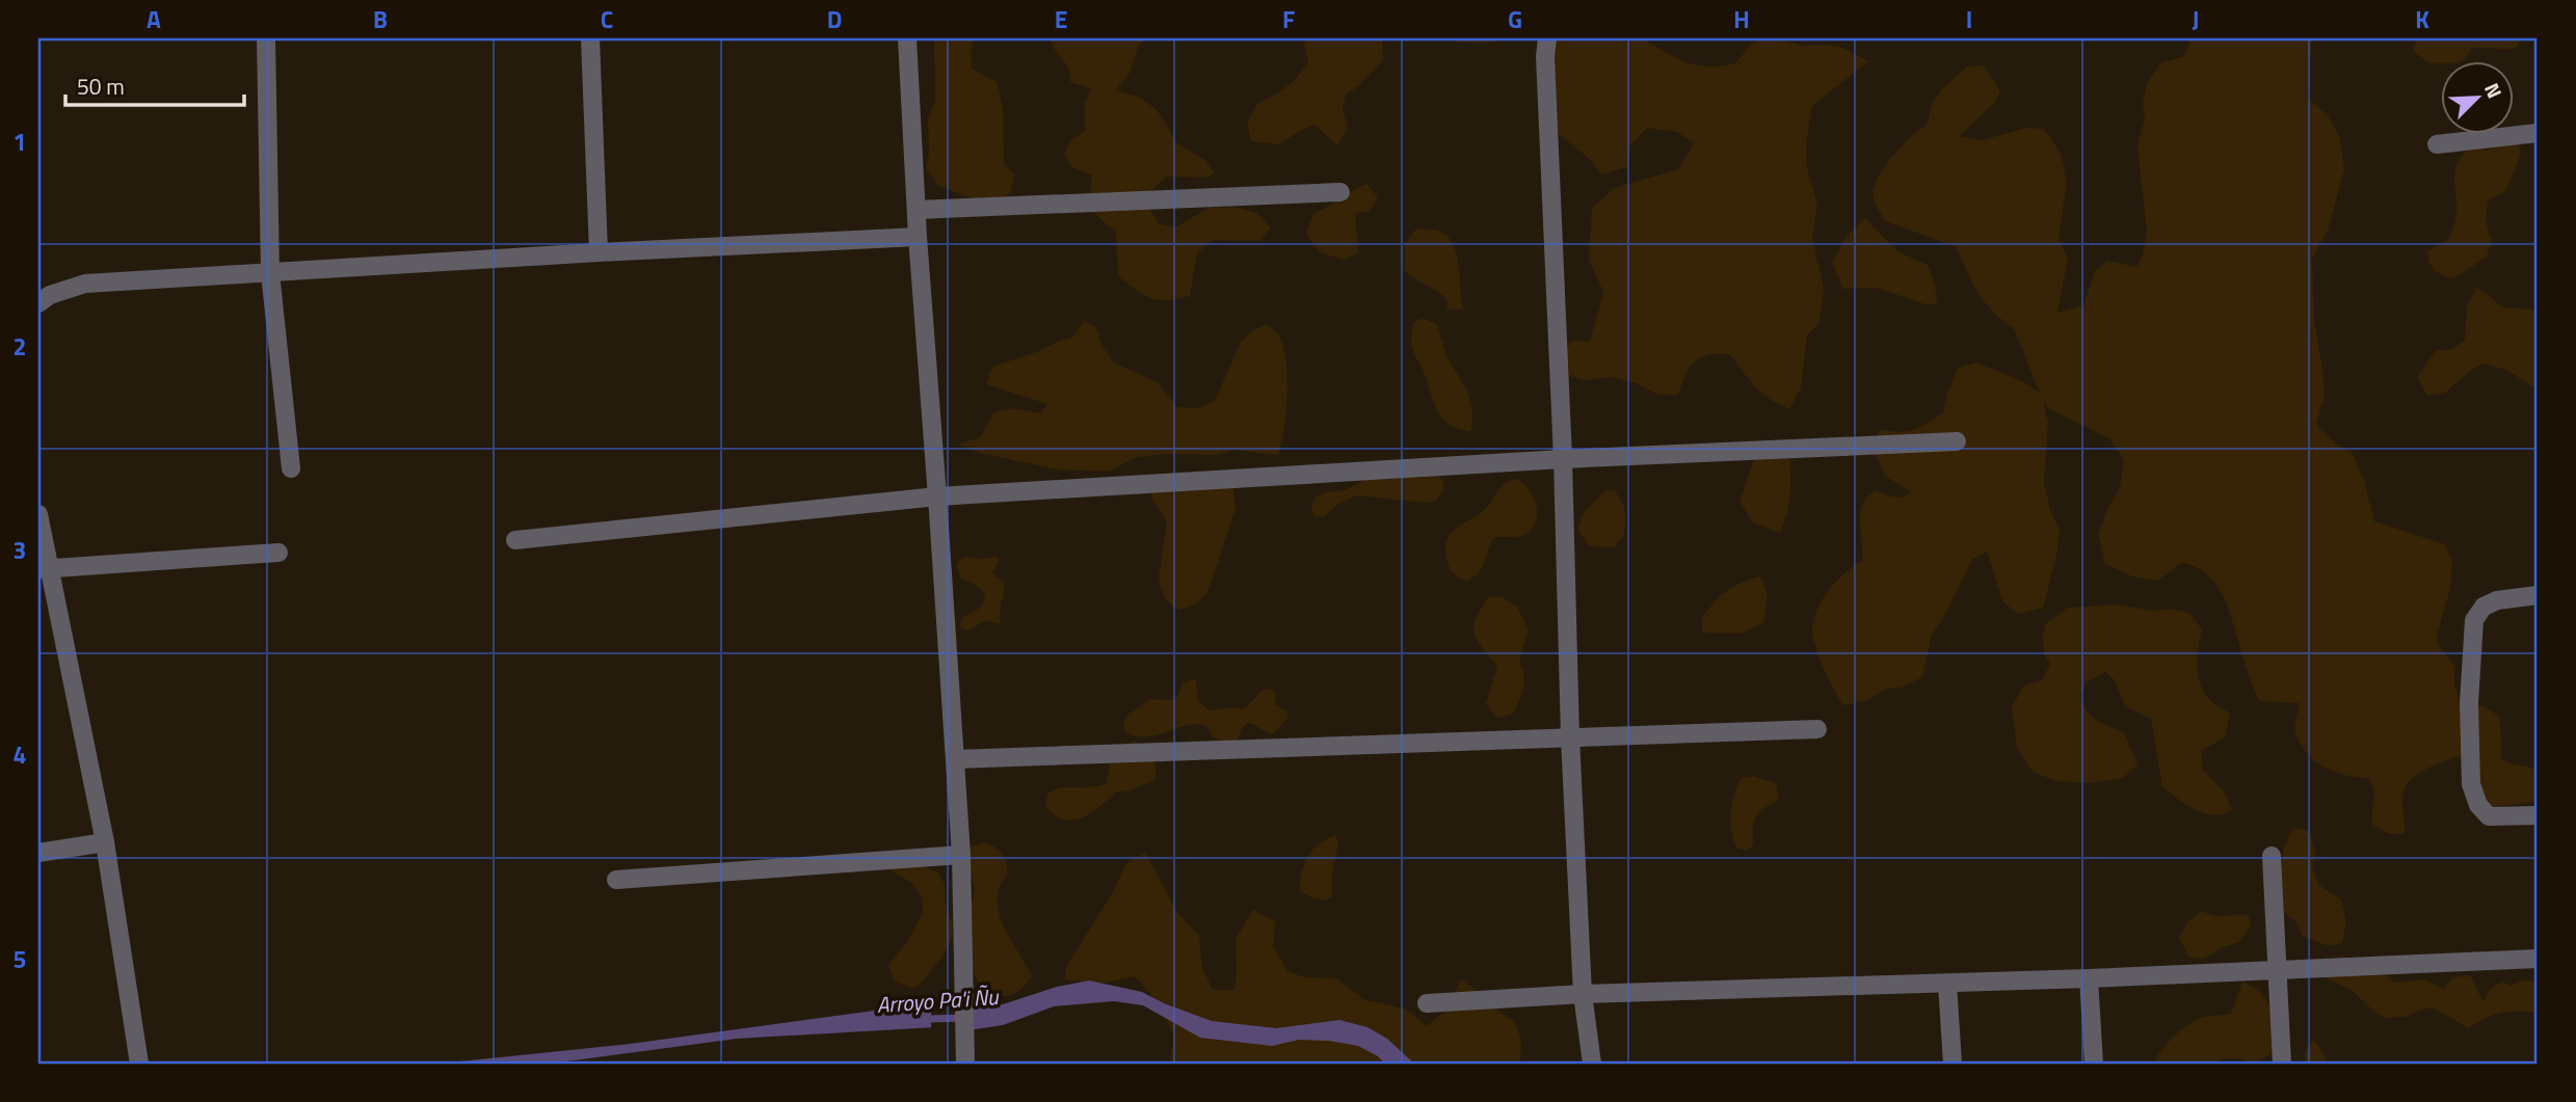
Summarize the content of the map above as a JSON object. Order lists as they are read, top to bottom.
{
  "water": ["Arroyo Pa'i Ñu"],
  "scale_bar": "50 m",
  "north": "top right",
  "grid": {
    "columns": [
      "A",
      "B",
      "C",
      "D",
      "E",
      "F",
      "G",
      "H",
      "I",
      "J",
      "K"
    ],
    "rows": [
      "1",
      "2",
      "3",
      "4",
      "5"
    ]
  }
}
